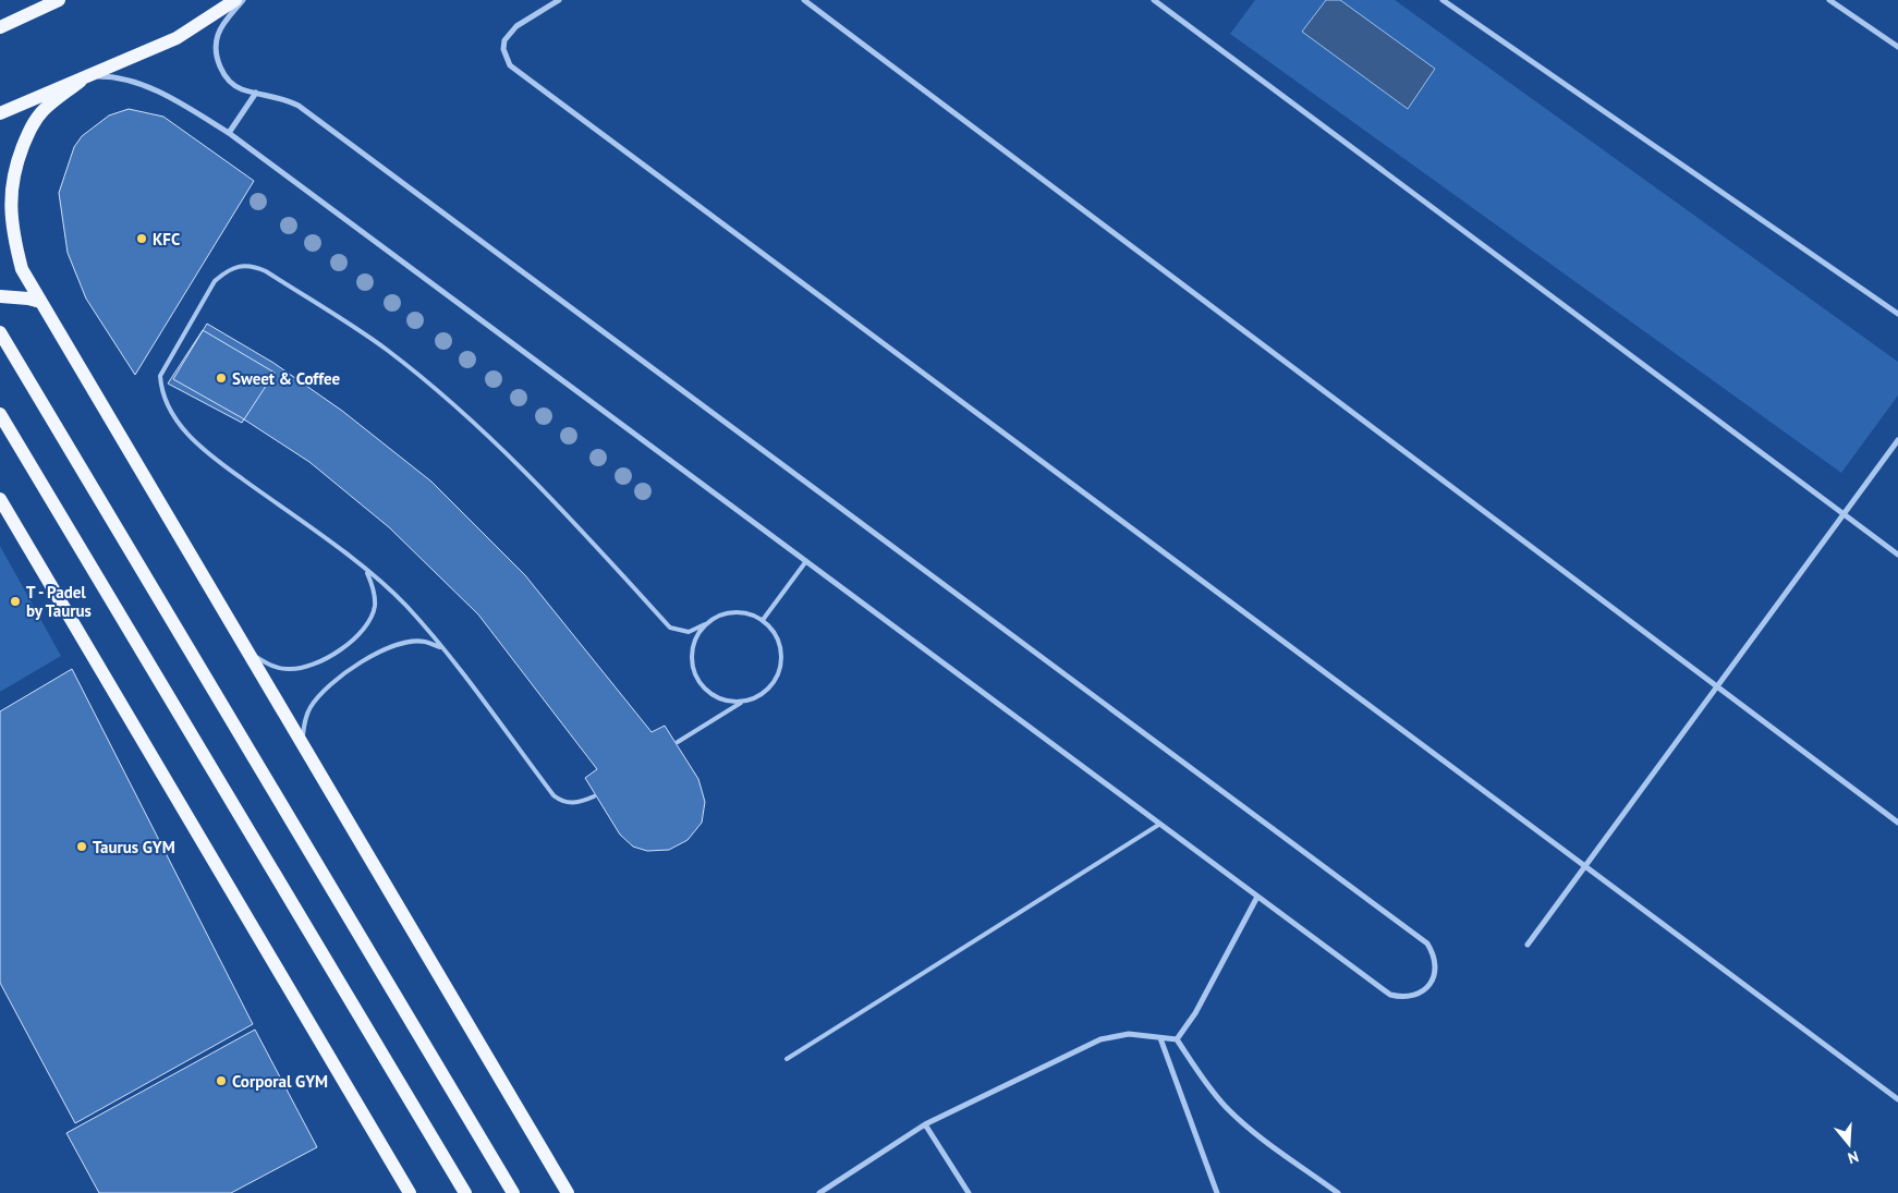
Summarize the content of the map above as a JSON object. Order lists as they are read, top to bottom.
{
  "places": [
    "KFC",
    "Sweet & Coffee",
    "T - Padel by Taurus",
    "Taurus GYM",
    "Corporal GYM"
  ],
  "north": "bottom"
}
